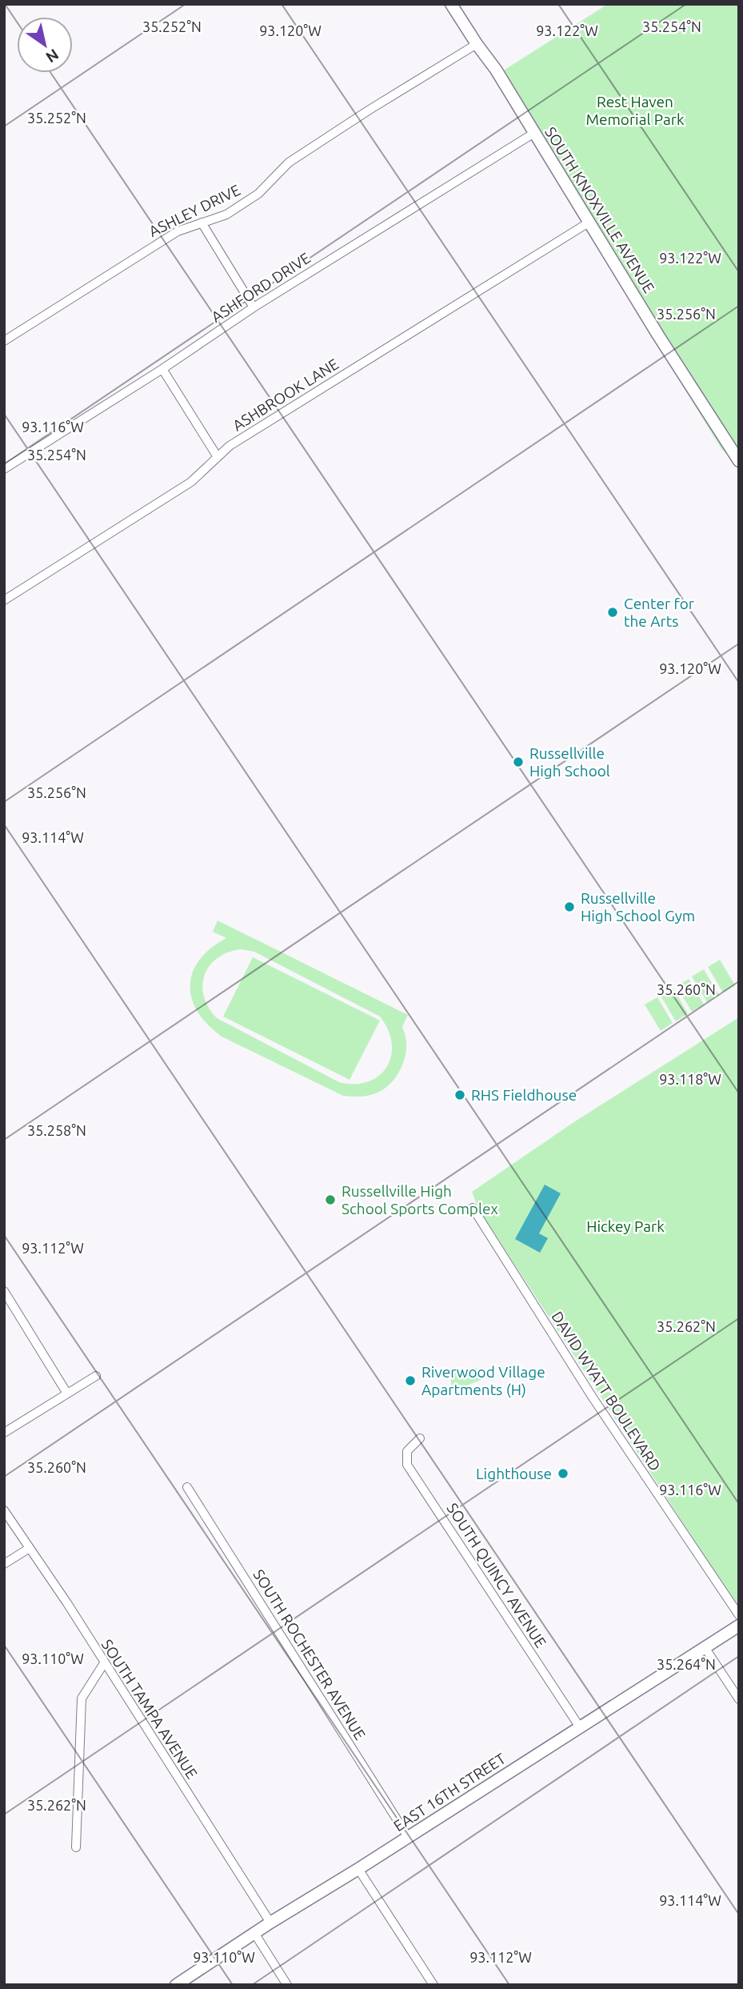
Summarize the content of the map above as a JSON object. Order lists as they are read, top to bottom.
{
  "streets": {
    "street": [
      "SOUTH KNOXVILLE AVENUE",
      "ASHLEY DRIVE",
      "ASHFORD DRIVE",
      "ASHBROOK LANE",
      "DAVID WYATT BOULEVARD",
      "SOUTH QUINCY AVENUE",
      "SOUTH ROCHESTER AVENUE",
      "SOUTH TAMPA AVENUE",
      "EAST 16TH STREET"
    ]
  },
  "crossings": [
    ["SOUTH KNOXVILLE AVENUE", "ASHLEY DRIVE"],
    ["SOUTH KNOXVILLE AVENUE", "ASHFORD DRIVE"],
    ["SOUTH KNOXVILLE AVENUE", "ASHBROOK LANE"],
    ["SOUTH QUINCY AVENUE", "EAST 16TH STREET"],
    ["SOUTH ROCHESTER AVENUE", "EAST 16TH STREET"],
    ["SOUTH TAMPA AVENUE", "EAST 16TH STREET"]
  ],
  "parks": ["Rest Haven Memorial Park", "Hickey Park"],
  "places": [
    "Center for the Arts",
    "Russellville High School",
    "Russellville High School Gym",
    "RHS Fieldhouse",
    "Russellville High School Sports Complex",
    "Riverwood Village Apartments (H)",
    "Lighthouse"
  ],
  "north": "bottom right",
  "coordinates": [
    "35.252°N",
    "35.254°N",
    "93.120°W",
    "93.122°W",
    "35.256°N",
    "93.116°W",
    "93.114°W",
    "35.260°N",
    "93.118°W",
    "35.258°N",
    "93.112°W",
    "35.262°N",
    "93.110°W",
    "35.264°N"
  ]
}
